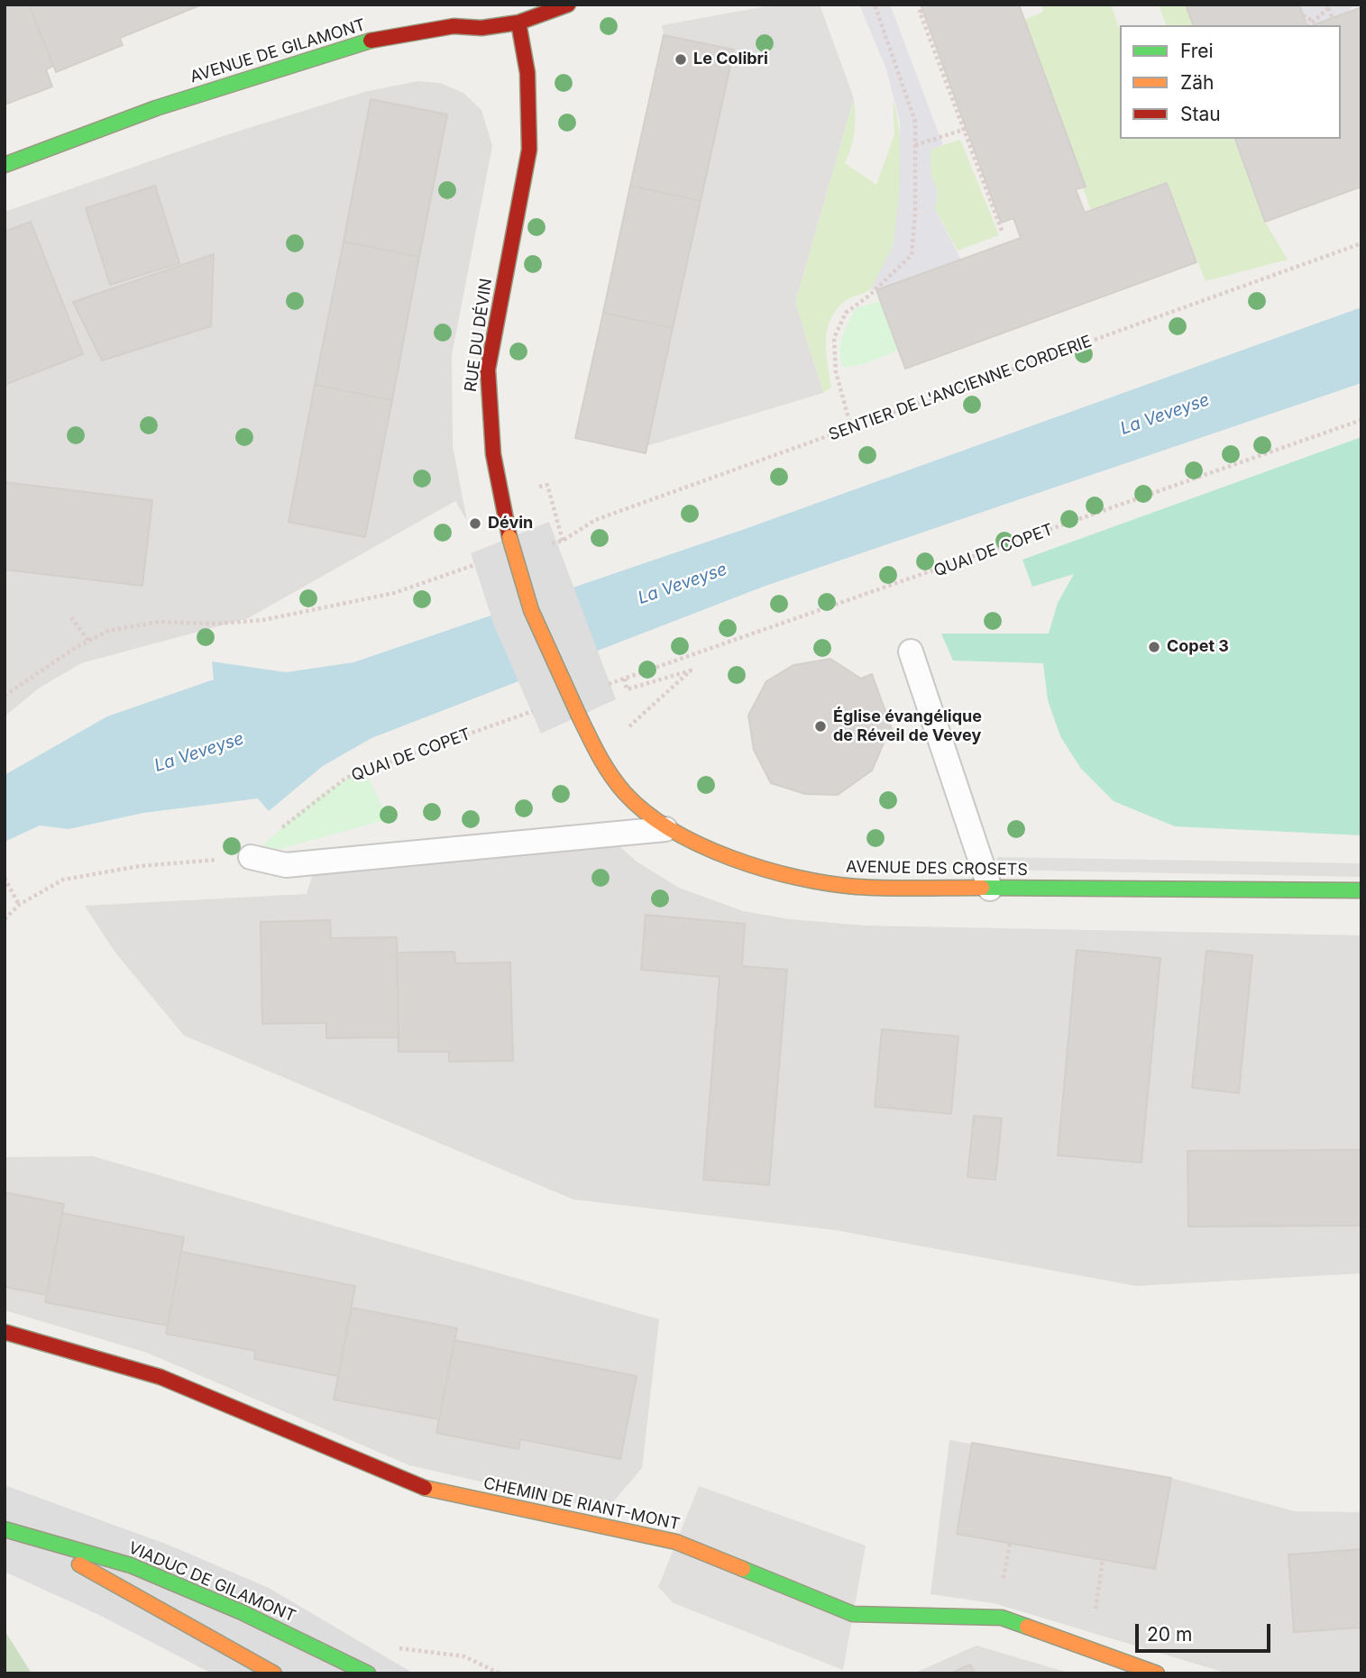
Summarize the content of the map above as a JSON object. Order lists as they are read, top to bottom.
{
  "streets": {
    "street": [
      "AVENUE DE GILAMONT",
      "RUE DU DÉVIN",
      "AVENUE DES CROSETS",
      "CHEMIN DE RIANT-MONT",
      "VIADUC DE GILAMONT"
    ],
    "path": ["SENTIER DE L'ANCIENNE CORDERIE", "QUAI DE COPET"]
  },
  "crossings": [
    ["AVENUE DE GILAMONT", "RUE DU DÉVIN"],
    ["RUE DU DÉVIN", "AVENUE DES CROSETS"]
  ],
  "water": ["La Veveyse"],
  "places": [
    "Le Colibri",
    "Dévin",
    "Copet 3",
    "Église évangélique de Réveil de Vevey"
  ],
  "legend": ["Frei", "Zäh", "Stau"],
  "scale_bar": "20 m"
}
